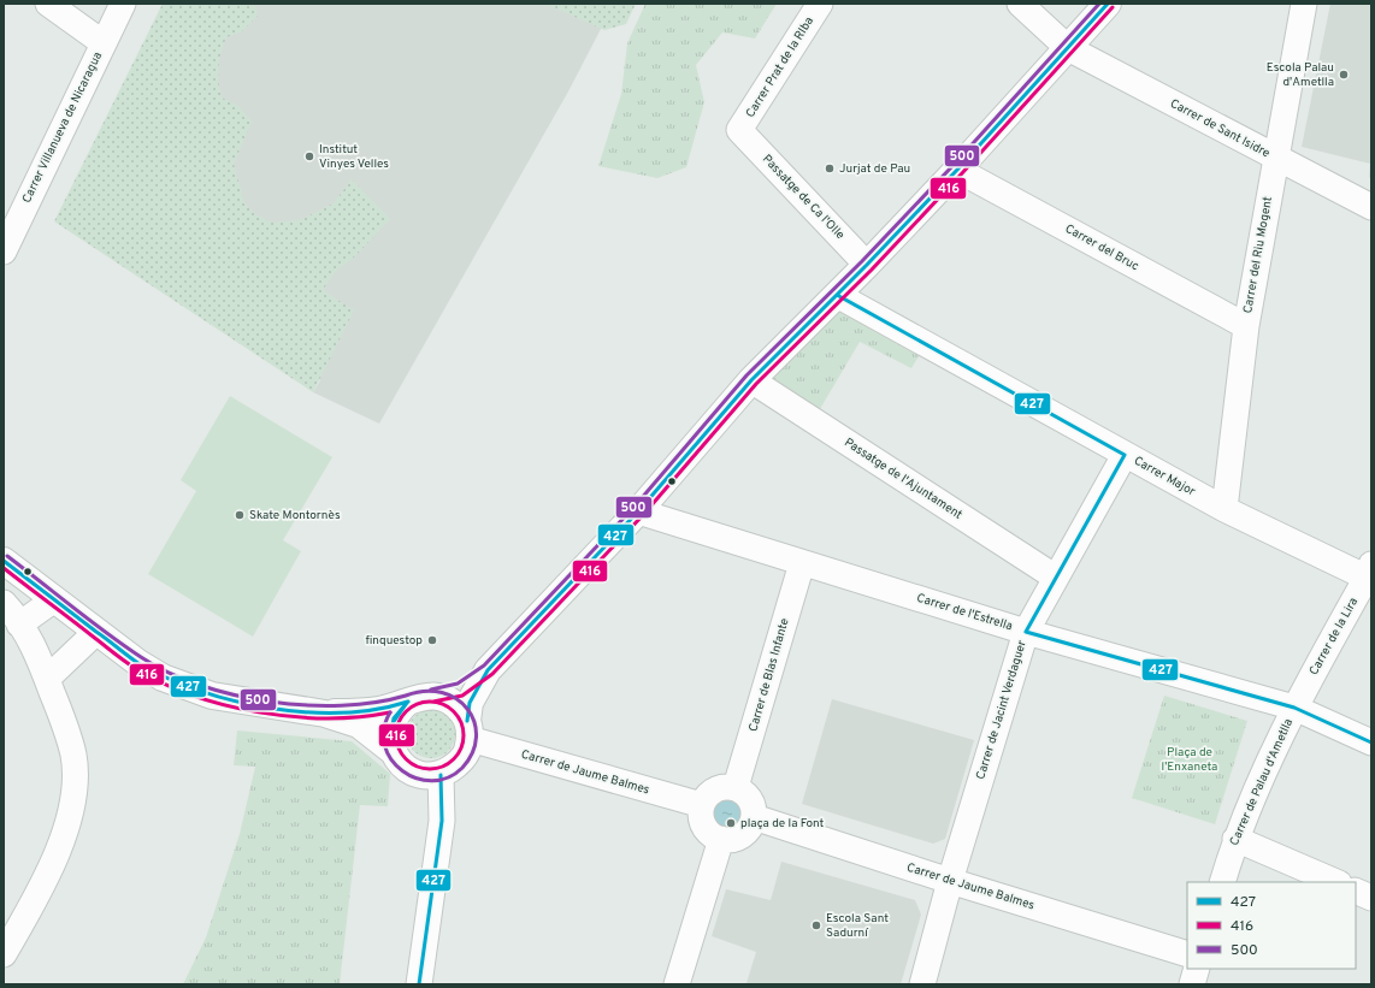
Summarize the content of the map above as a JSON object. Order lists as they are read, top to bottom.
{
  "streets": {
    "street": [
      "Carrer Prat de la RIba",
      "Carrer Villanueva de Nicaragua",
      "Carrer de Sant Isidre",
      "Passatge de Ca l'Olle",
      "Carrer del Bruc",
      "Carrer del Riu Mogent",
      "Carrer Major",
      "Passatge de l'Ajuntament",
      "Carrer de l'Estrella",
      "Carrer de la Lira",
      "Carrer de Blas Infante",
      "Carrer de Jacint Verdaguer",
      "Carrer de Jaume Balmes",
      "Carrer de Palau d'Ametlla"
    ]
  },
  "crossings": [
    ["Carrer Prat de la RIba", "Passatge de Ca l'Olle"],
    ["Carrer de Sant Isidre", "Carrer del Riu Mogent"],
    ["Carrer del Bruc", "Carrer del Riu Mogent"],
    ["Carrer del Riu Mogent", "Carrer Major"],
    ["Carrer Major", "Carrer de la Lira"],
    ["Carrer Major", "Carrer de Jacint Verdaguer"],
    ["Passatge de l'Ajuntament", "Carrer de Jacint Verdaguer"],
    ["Carrer de l'Estrella", "Carrer de la Lira"],
    ["Carrer de l'Estrella", "Carrer de Blas Infante"],
    ["Carrer de l'Estrella", "Carrer de Jacint Verdaguer"],
    ["Carrer de l'Estrella", "Carrer de Palau d'Ametlla"],
    ["Carrer de la Lira", "Carrer de Palau d'Ametlla"],
    ["Carrer de Blas Infante", "Carrer de Jaume Balmes"],
    ["Carrer de Jacint Verdaguer", "Carrer de Jaume Balmes"]
  ],
  "parks": ["Plaça de l'Enxaneta"],
  "places": [
    "Escola Palau d'Ametlla",
    "Institut Vinyes Velles",
    "Jurjat de Pau",
    "Skate Montornès",
    "finquestop",
    "plaça de la Font",
    "Escola Sant Sadurní"
  ],
  "lines": ["transit line 427", "transit line 500", "transit line 416"],
  "legend": ["427", "416", "500"]
}
